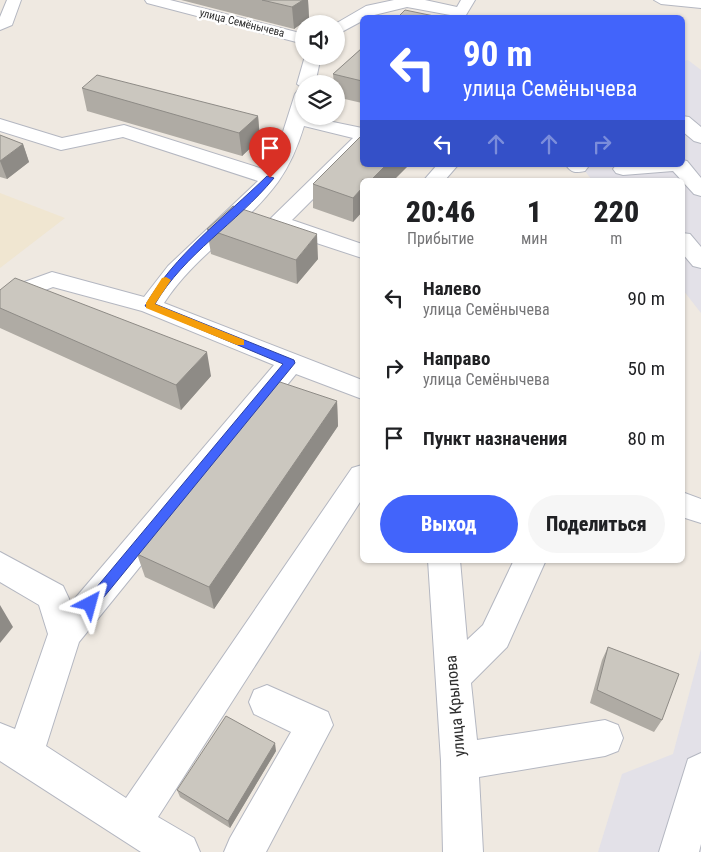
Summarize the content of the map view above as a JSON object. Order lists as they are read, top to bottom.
{
  "streets": {
    "street": ["улица Семёнычева", "улица Крылова"]
  },
  "page": {
    "turn": ["90 m", "улица Семёнычева"],
    "eta": [
      "20:46",
      "Прибытие",
      "1",
      "мин",
      "220",
      "m"
    ],
    "list": [
      {
        "name": "Налево",
        "note": "улица Семёнычева",
        "value": "90 m"
      },
      {
        "name": "Направо",
        "note": "улица Семёнычева",
        "value": "50 m"
      },
      {
        "name": "Пункт назначения",
        "value": "80 m"
      }
    ],
    "buttons": ["Выход", "Поделиться"]
  }
}
